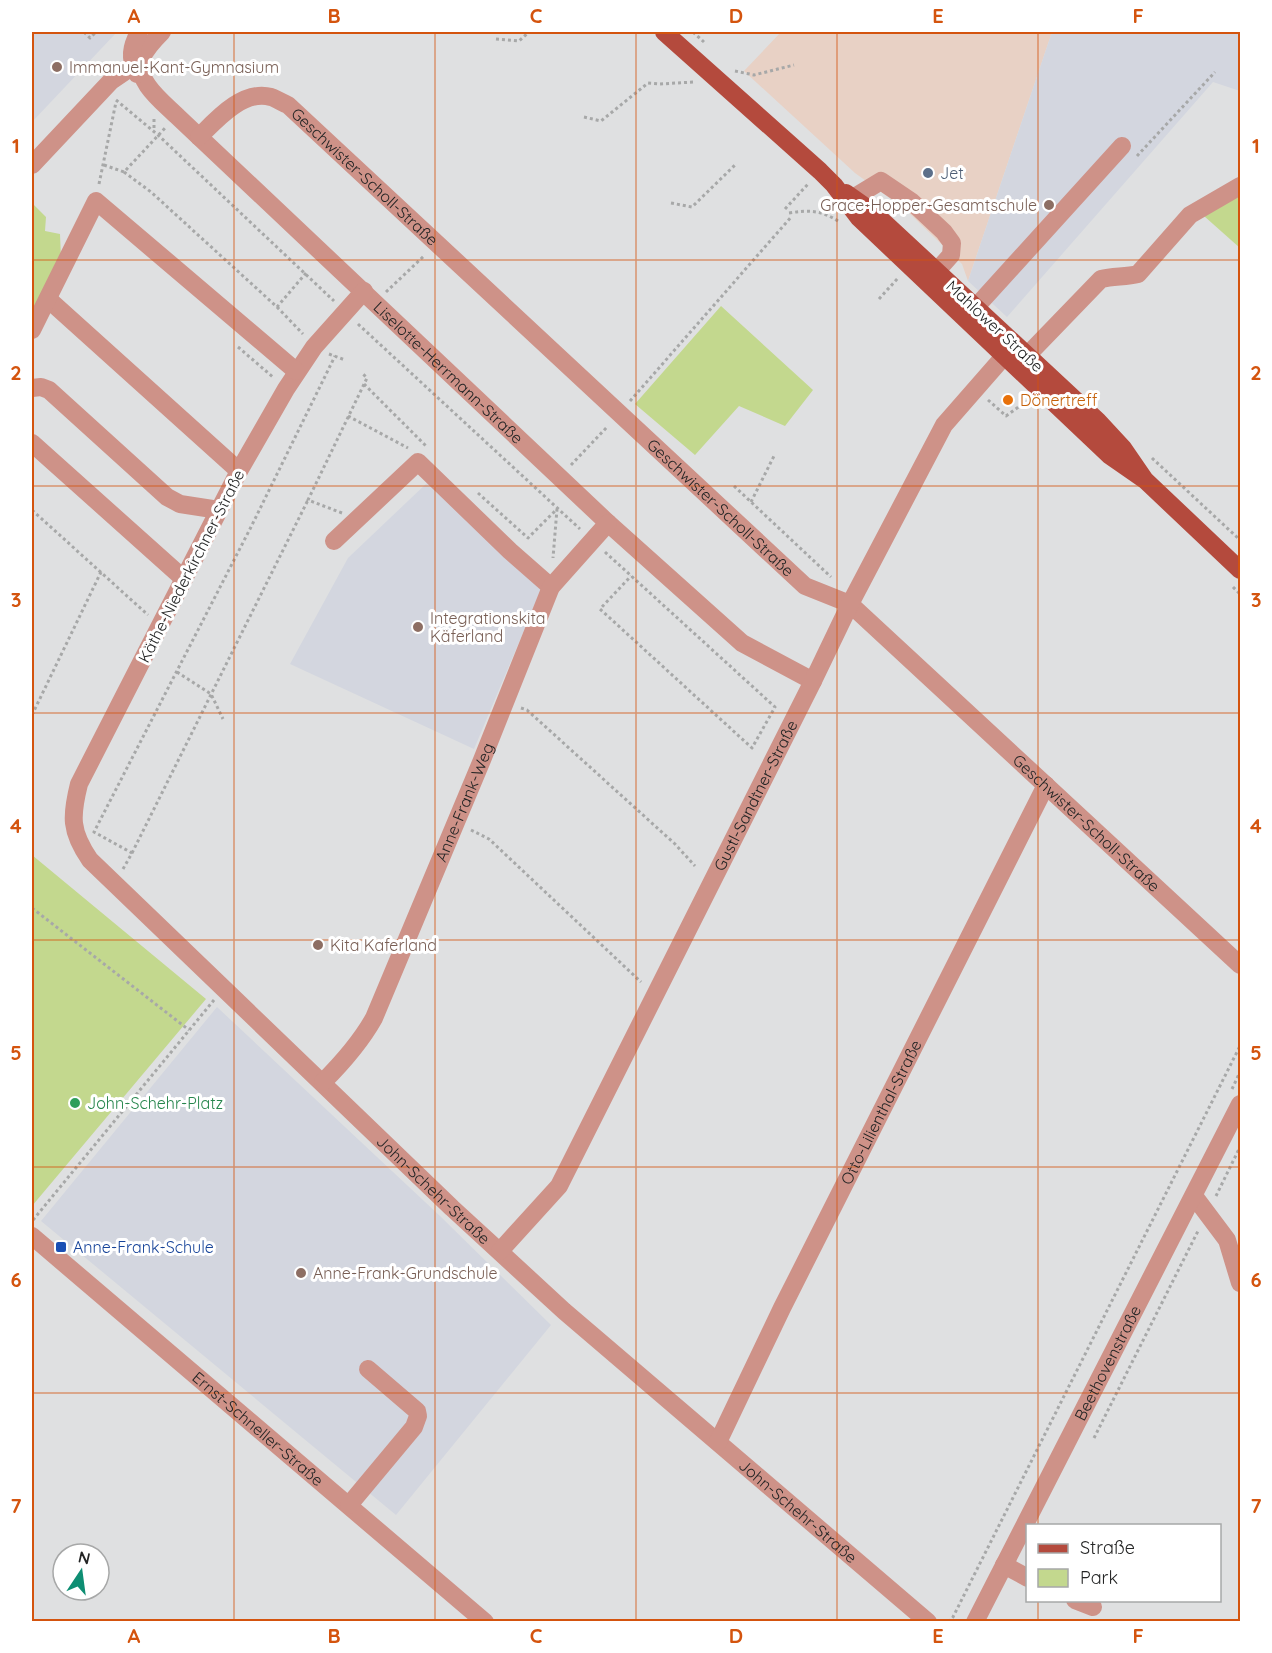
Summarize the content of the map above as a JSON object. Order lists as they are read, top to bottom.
{
  "streets": {
    "main road": ["Mahlower Straße"],
    "street": [
      "Geschwister-Scholl-Straße",
      "Liselotte-Herrmann-Straße",
      "Käthe-Niederkirchner-Straße",
      "Gustl-Sandtner-Straße",
      "Anne-Frank-Weg",
      "Otto-Lilienthal-Straße",
      "John-Schehr-Straße",
      "Beethovenstraße",
      "Ernst-Schneller-Straße"
    ]
  },
  "crossings": [
    ["Geschwister-Scholl-Straße", "Liselotte-Herrmann-Straße"],
    ["Geschwister-Scholl-Straße", "Gustl-Sandtner-Straße"],
    ["Geschwister-Scholl-Straße", "Otto-Lilienthal-Straße"],
    ["Mahlower Straße", "Gustl-Sandtner-Straße"],
    ["Liselotte-Herrmann-Straße", "Käthe-Niederkirchner-Straße"],
    ["Liselotte-Herrmann-Straße", "Gustl-Sandtner-Straße"],
    ["Liselotte-Herrmann-Straße", "Anne-Frank-Weg"],
    ["Käthe-Niederkirchner-Straße", "John-Schehr-Straße"],
    ["Gustl-Sandtner-Straße", "John-Schehr-Straße"],
    ["Anne-Frank-Weg", "John-Schehr-Straße"],
    ["Otto-Lilienthal-Straße", "John-Schehr-Straße"]
  ],
  "places": {
    "other": [
      "Immanuel-Kant-Gymnasium",
      "Jet",
      "Grace-Hopper-Gesamtschule",
      "Dönertreff",
      "Integrationskita Käferland",
      "Kita Kaferland",
      "John-Schehr-Platz",
      "Anne-Frank-Grundschule"
    ],
    "transit": ["Anne-Frank-Schule"]
  },
  "legend": ["Straße", "Park"],
  "north": "top",
  "grid": {
    "columns": [
      "A",
      "B",
      "C",
      "D",
      "E",
      "F"
    ],
    "rows": [
      "1",
      "2",
      "3",
      "4",
      "5",
      "6",
      "7"
    ]
  }
}
